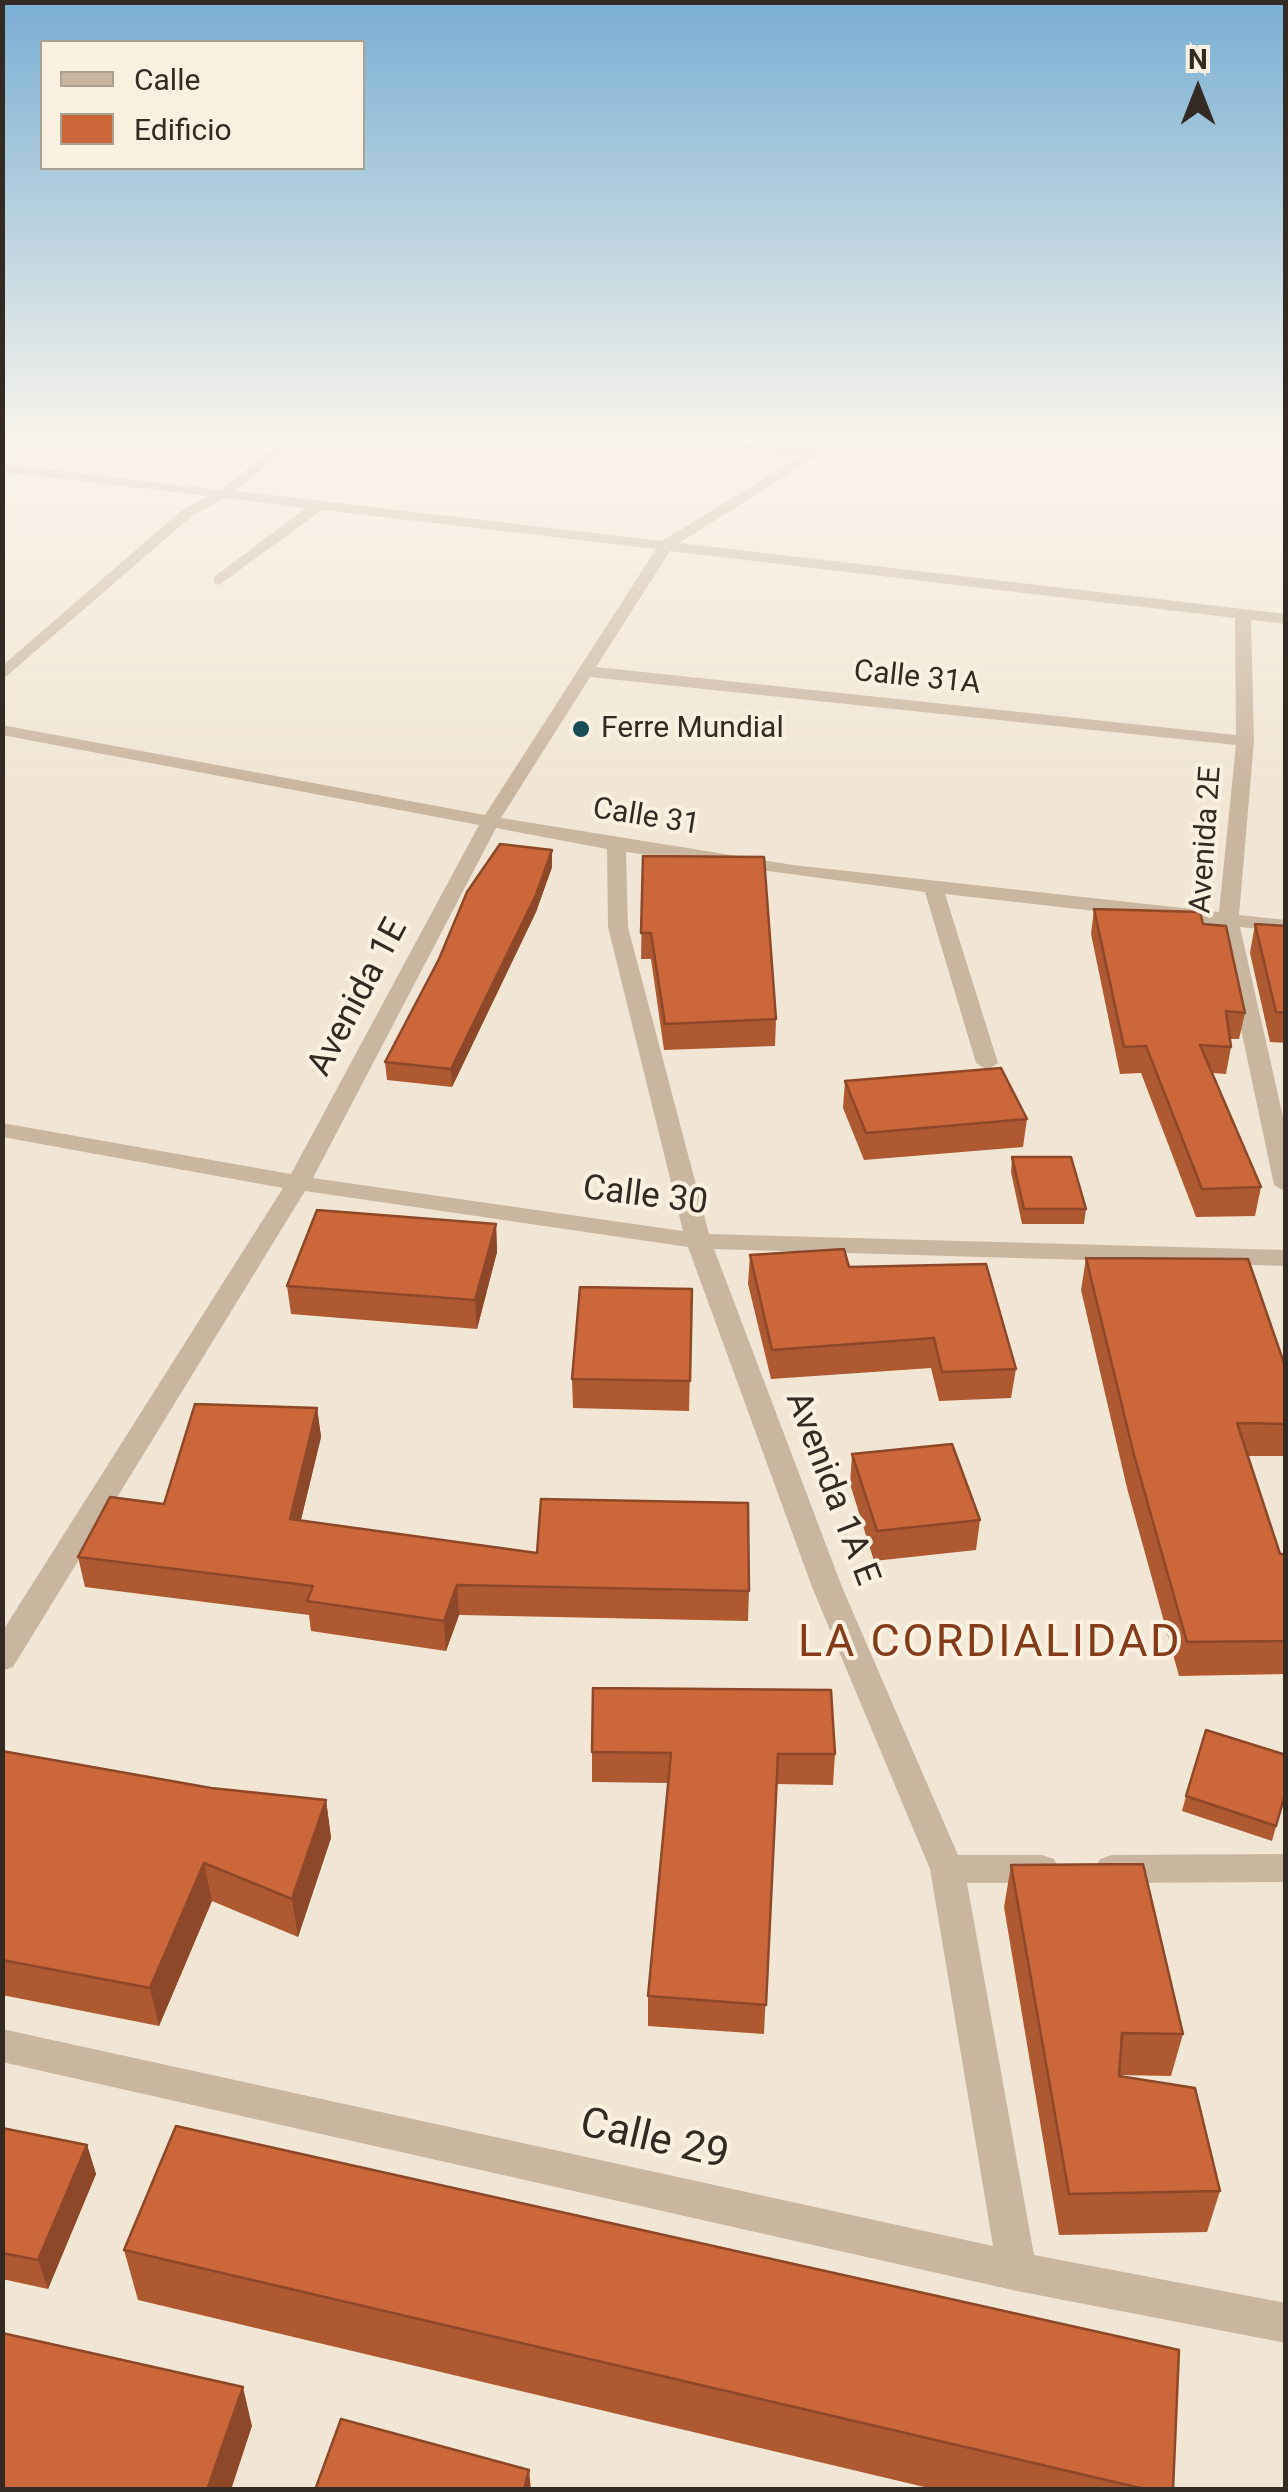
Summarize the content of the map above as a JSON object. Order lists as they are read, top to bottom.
{
  "streets": {
    "street": [
      "Calle 31A",
      "Calle 31",
      "Avenida 2E",
      "Avenida 1E",
      "Calle 30",
      "Avenida 1A E",
      "Calle 29"
    ]
  },
  "crossings": [
    ["Calle 31A", "Avenida 2E"],
    ["Calle 31A", "Avenida 1E"],
    ["Calle 31", "Avenida 2E"],
    ["Calle 31", "Avenida 1E"],
    ["Calle 31", "Avenida 1A E"],
    ["Avenida 1E", "Calle 30"],
    ["Calle 30", "Avenida 1A E"],
    ["Avenida 1A E", "Calle 29"]
  ],
  "districts": ["LA CORDIALIDAD"],
  "places": ["Ferre Mundial"],
  "legend": ["Calle", "Edificio"],
  "north": "top"
}
